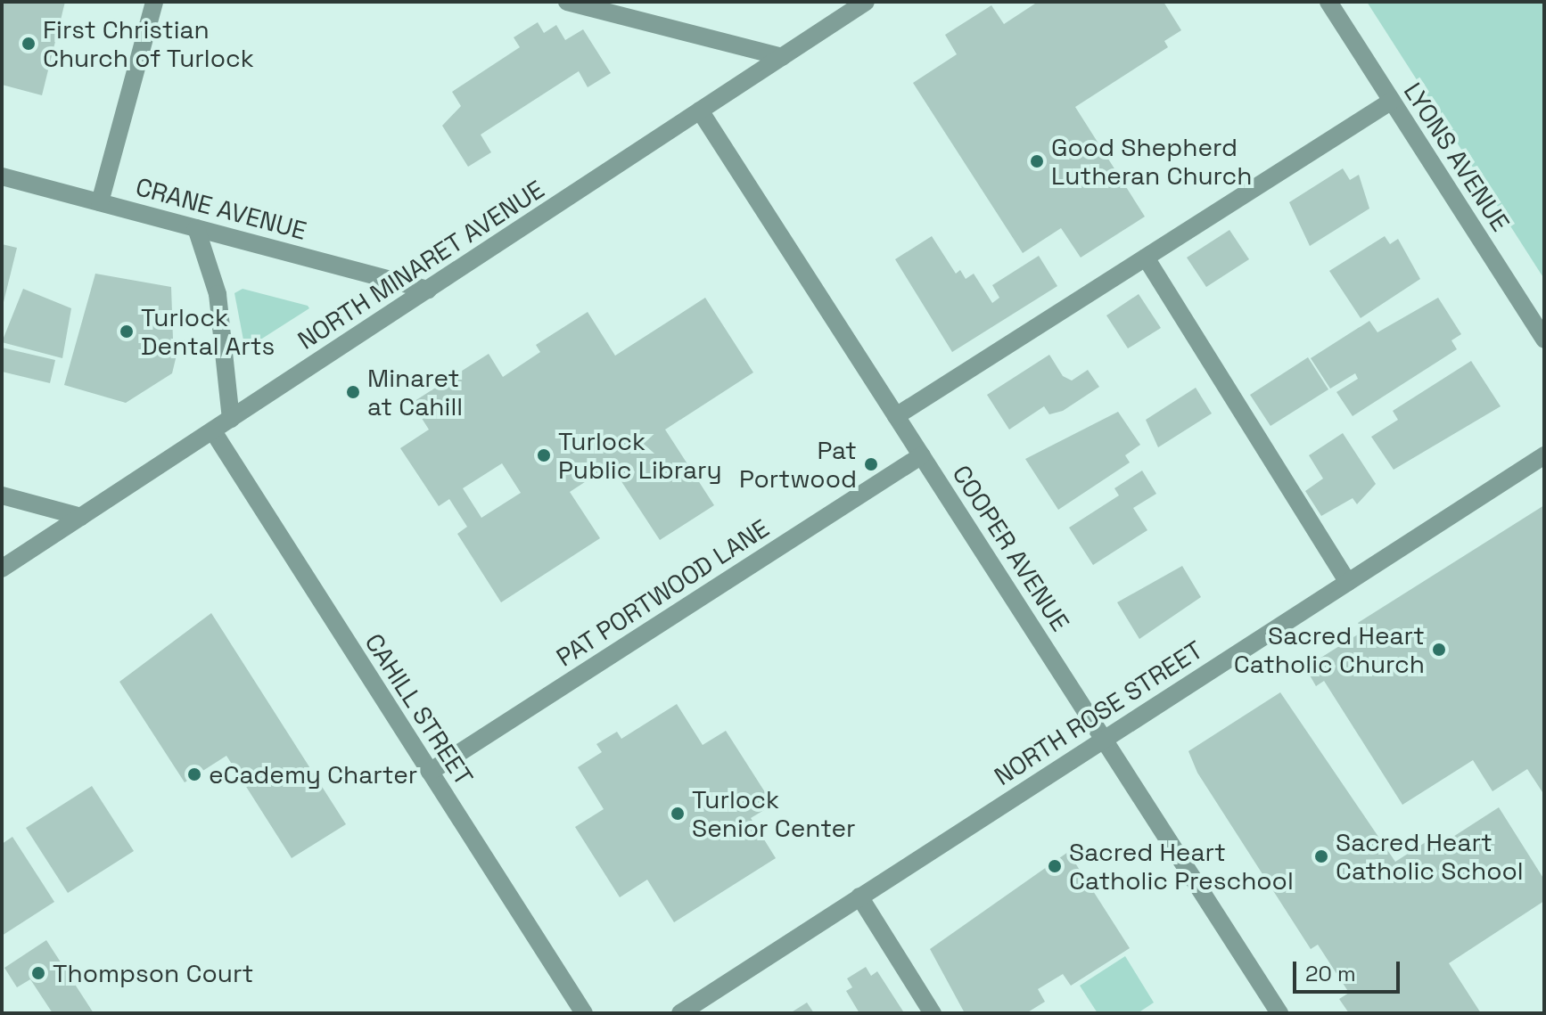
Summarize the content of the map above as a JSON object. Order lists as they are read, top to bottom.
{
  "streets": {
    "street": [
      "LYONS AVENUE",
      "CRANE AVENUE",
      "NORTH MINARET AVENUE",
      "COOPER AVENUE",
      "PAT PORTWOOD LANE",
      "CAHILL STREET",
      "NORTH ROSE STREET"
    ]
  },
  "crossings": [
    ["CRANE AVENUE", "NORTH MINARET AVENUE"],
    ["NORTH MINARET AVENUE", "COOPER AVENUE"],
    ["NORTH MINARET AVENUE", "CAHILL STREET"],
    ["COOPER AVENUE", "PAT PORTWOOD LANE"],
    ["COOPER AVENUE", "NORTH ROSE STREET"],
    ["PAT PORTWOOD LANE", "CAHILL STREET"]
  ],
  "places": [
    "First Christian Church of Turlock",
    "Good Shepherd Lutheran Church",
    "Turlock Dental Arts",
    "Minaret at Cahill",
    "Turlock Public Library",
    "Pat Portwood",
    "Sacred Heart Catholic Church",
    "eCademy Charter",
    "Turlock Senior Center",
    "Sacred Heart Catholic School",
    "Sacred Heart Catholic Preschool",
    "Thompson Court"
  ],
  "scale_bar": "20 m"
}
